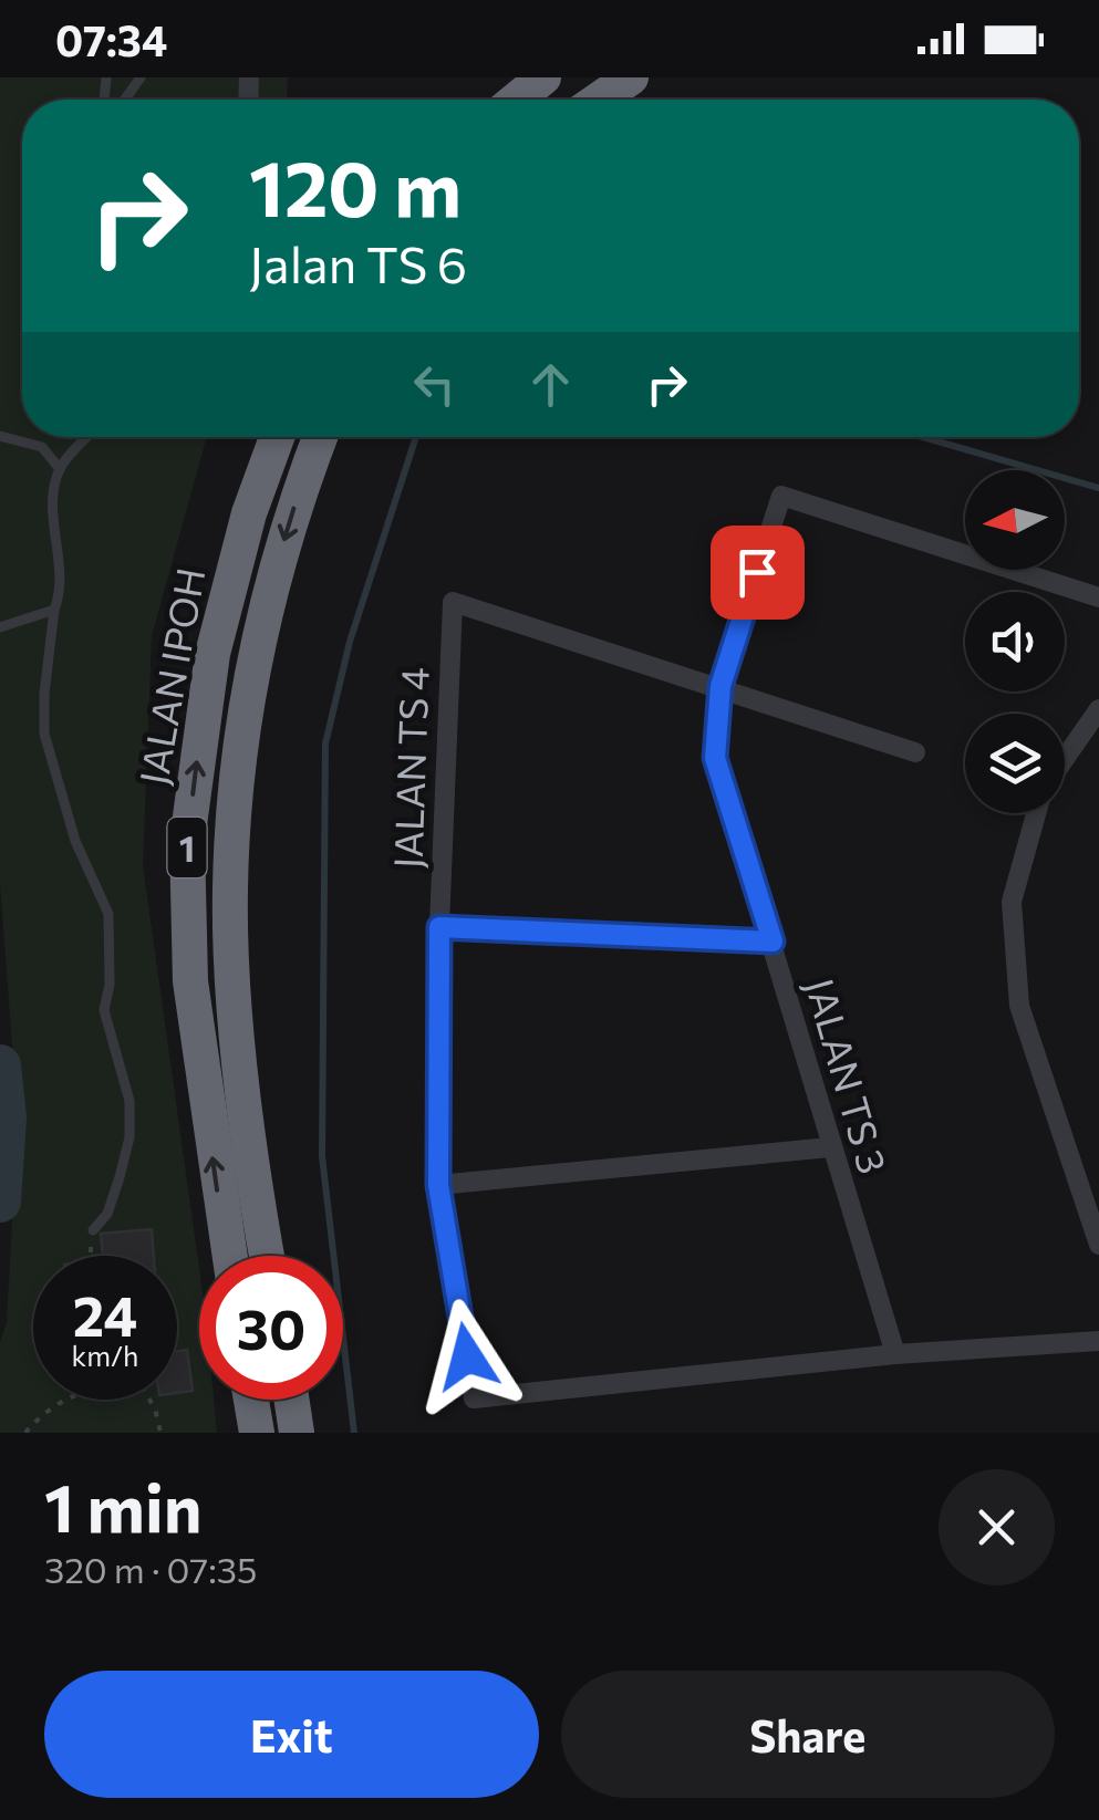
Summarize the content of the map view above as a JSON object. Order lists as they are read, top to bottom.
{
  "streets": {
    "highway": ["JALAN IPOH", "1"],
    "street": ["JALAN TS 4", "JALAN TS 3"]
  },
  "crossings": [
    ["JALAN TS 4", "JALAN TS 3"]
  ],
  "north": "left",
  "page": {
    "status": "07:34",
    "turn": ["120 m", "Jalan TS 6"],
    "speed": "24 km/h",
    "limit": "30",
    "heading": ["1 min", "320 m · 07:35"],
    "buttons": ["Exit", "Share"]
  }
}
